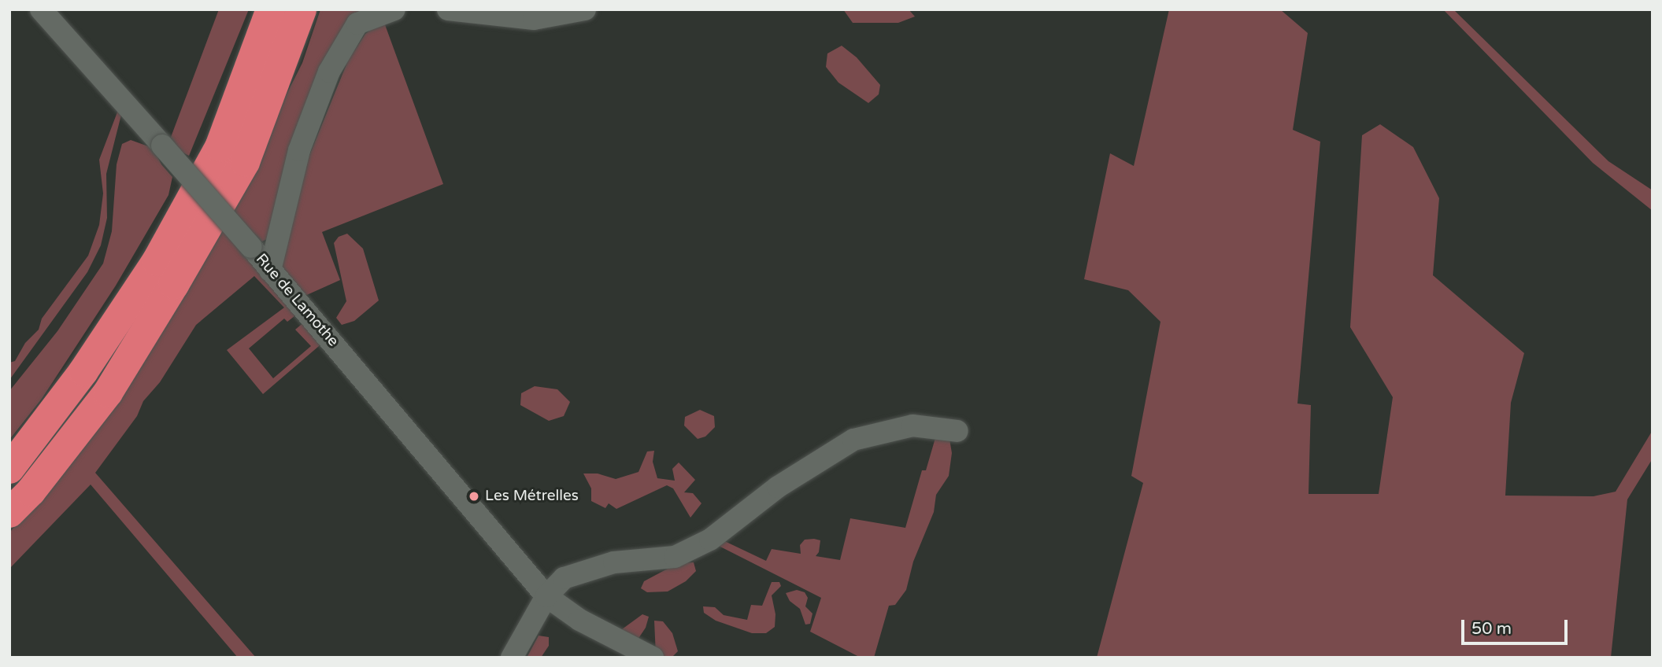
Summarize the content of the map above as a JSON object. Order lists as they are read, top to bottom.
{
  "streets": {
    "street": ["Rue de Lamothe"]
  },
  "places": ["Les Métrelles"],
  "scale_bar": "50 m"
}
